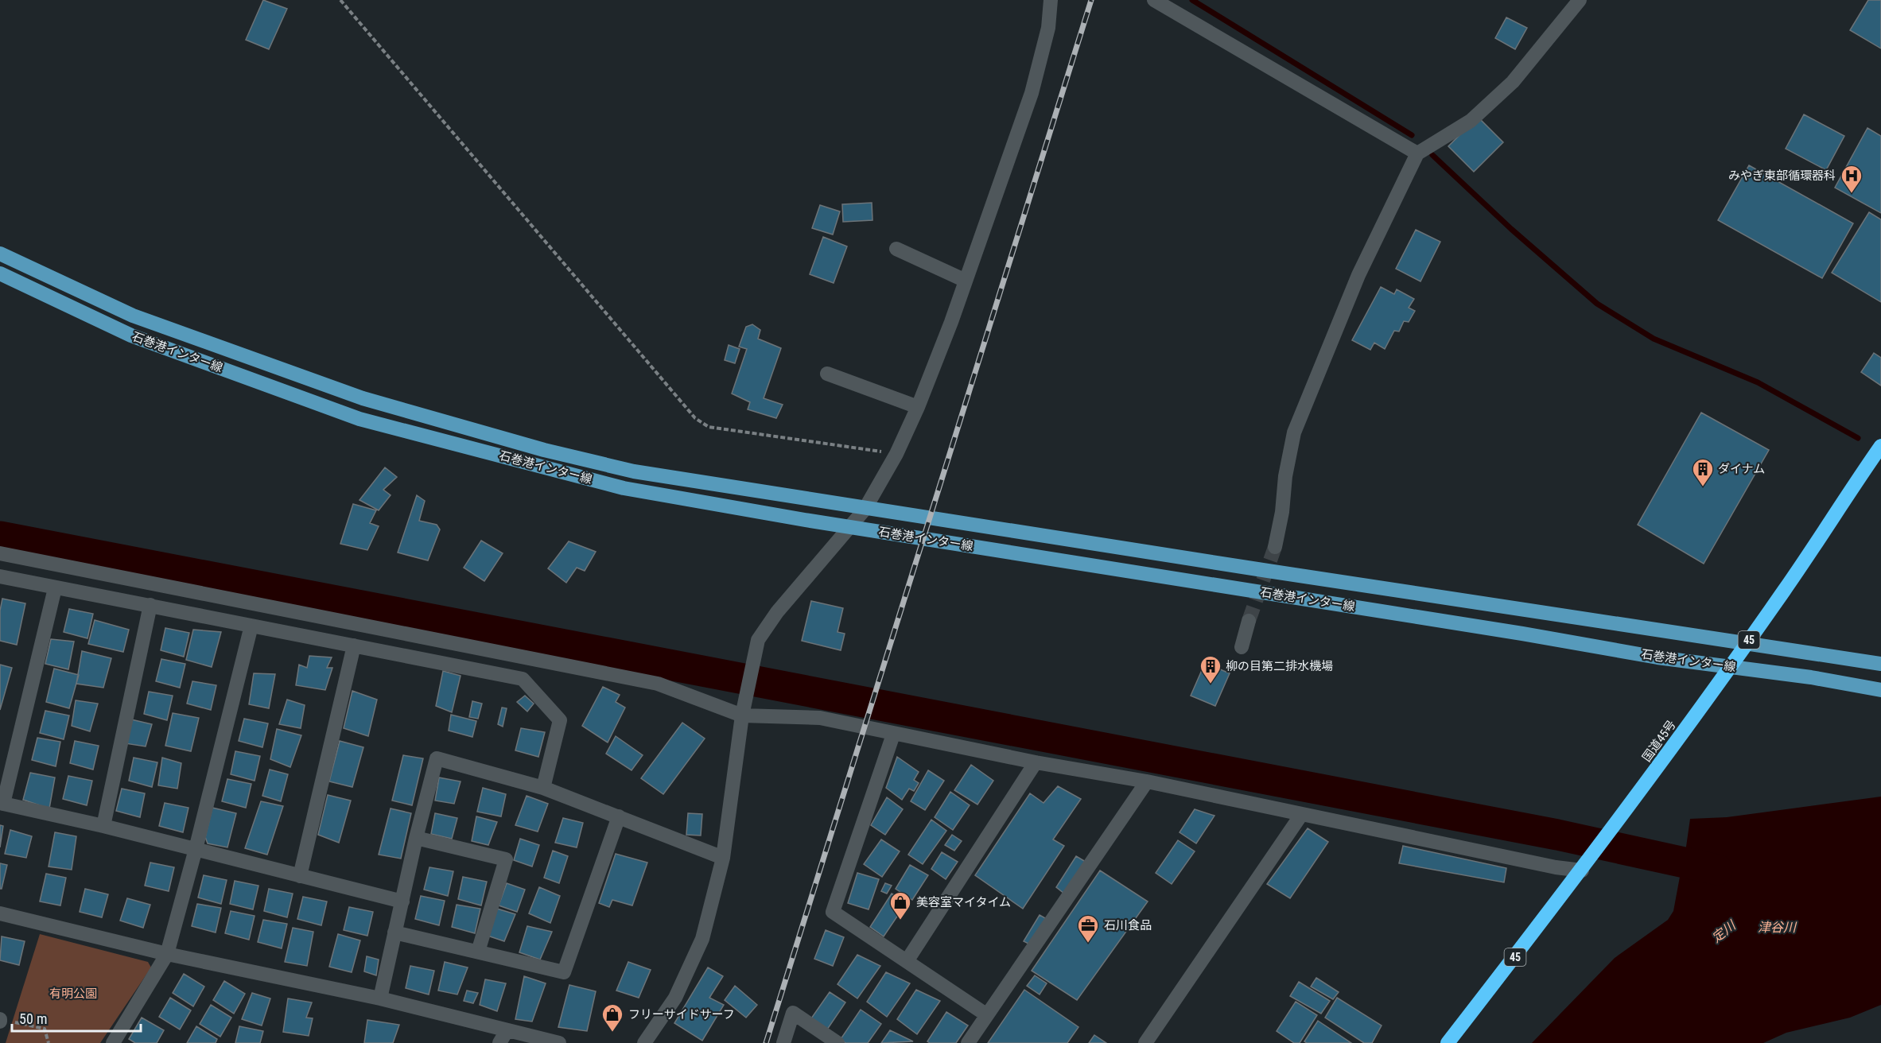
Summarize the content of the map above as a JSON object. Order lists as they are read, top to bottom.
{
  "streets": {
    "highway": ["45", "国道45号"],
    "main road": ["石巻港インター線"]
  },
  "crossings": [
    ["石巻港インター線", "国道45号"]
  ],
  "water": ["津谷川", "定川"],
  "parks": ["有明公園"],
  "places": {
    "hospital": ["みやぎ東部循環器科"],
    "building": ["ダイナム", "柳の目第二排水機場"],
    "shop": ["美容室マイタイム", "フリーサイドサーフ"],
    "office": ["石川食品"]
  },
  "scale_bar": "50 m"
}
